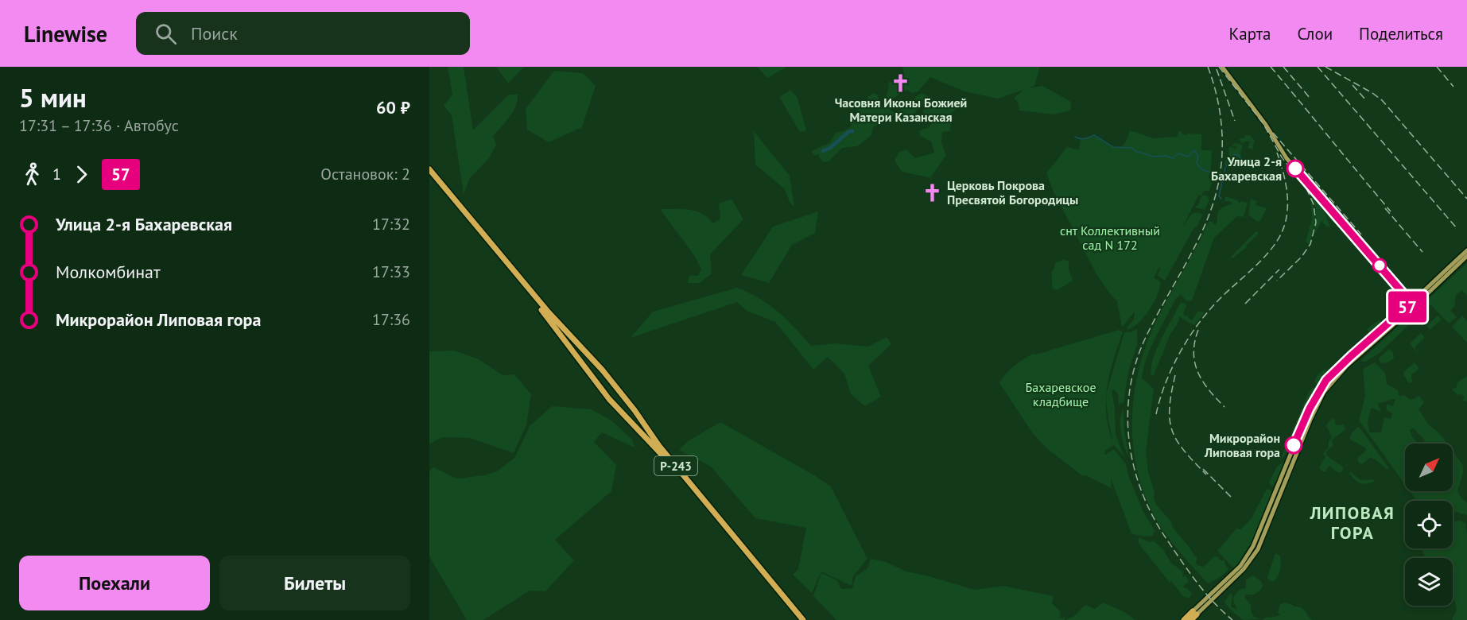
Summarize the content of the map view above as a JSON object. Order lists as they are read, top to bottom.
{
  "streets": {
    "highway": ["Р-243"]
  },
  "districts": ["ЛИПОВАЯ ГОРА"],
  "parks": ["снт Коллективный сад N 172", "Бахаревское кладбище"],
  "places": {
    "church": ["Часовня Иконы Божией Матери Казанская", "Церковь Покрова Пресвятой Богородицы"],
    "other": ["Улица 2-я Бахаревская", "Микрорайон Липовая гора"]
  },
  "lines": ["bus line 57"],
  "north": "top right",
  "page": {
    "header": "Linewise",
    "search": "Поиск",
    "nav": ["Карта", "Слои", "Поделиться"],
    "heading": ["5 мин", "17:31 – 17:36 · Автобус", "60 ₽"],
    "on_map": "57",
    "legs": ["1", "57", "Остановок: 2"],
    "list": [
      {
        "name": "Улица 2-я Бахаревская",
        "value": "17:32"
      },
      {
        "name": "Молкомбинат",
        "value": "17:33"
      },
      {
        "name": "Микрорайон Липовая гора",
        "value": "17:36"
      }
    ],
    "buttons": ["Поехали", "Билеты"]
  }
}
